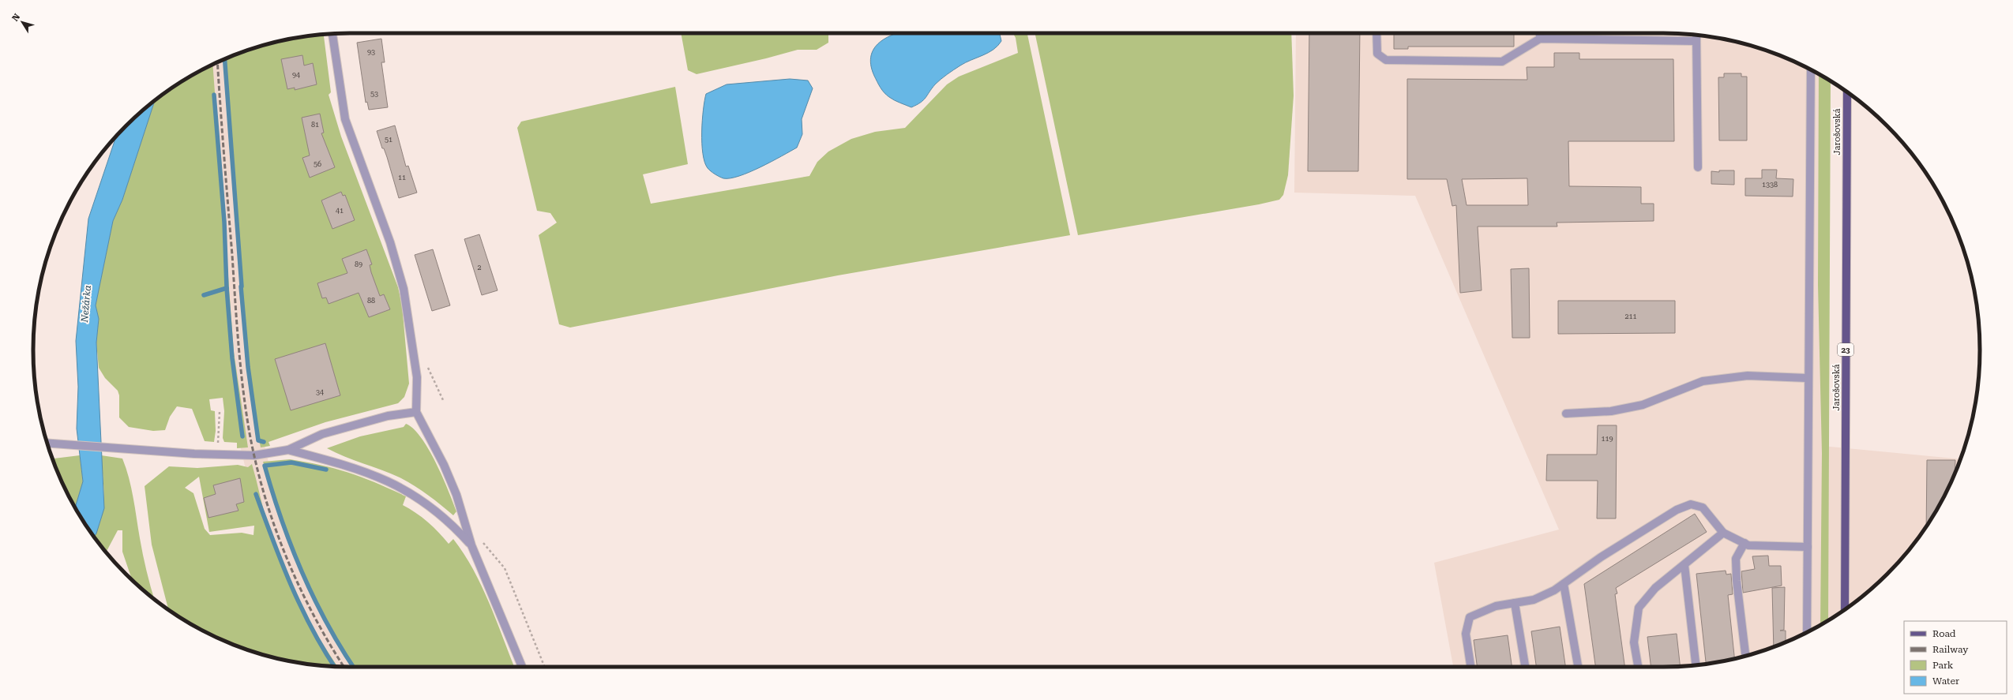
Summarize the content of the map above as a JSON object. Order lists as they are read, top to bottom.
{
  "streets": {
    "main road": ["Jarošovská", "23"]
  },
  "water": ["Nežárka"],
  "house_numbers": [
    "93",
    "94",
    "53",
    "81",
    "51",
    "56",
    "11",
    "1338",
    "41",
    "89",
    "2",
    "88",
    "211",
    "34",
    "119"
  ],
  "legend": [
    "Road",
    "Railway",
    "Park",
    "Water"
  ],
  "north": "top left"
}
